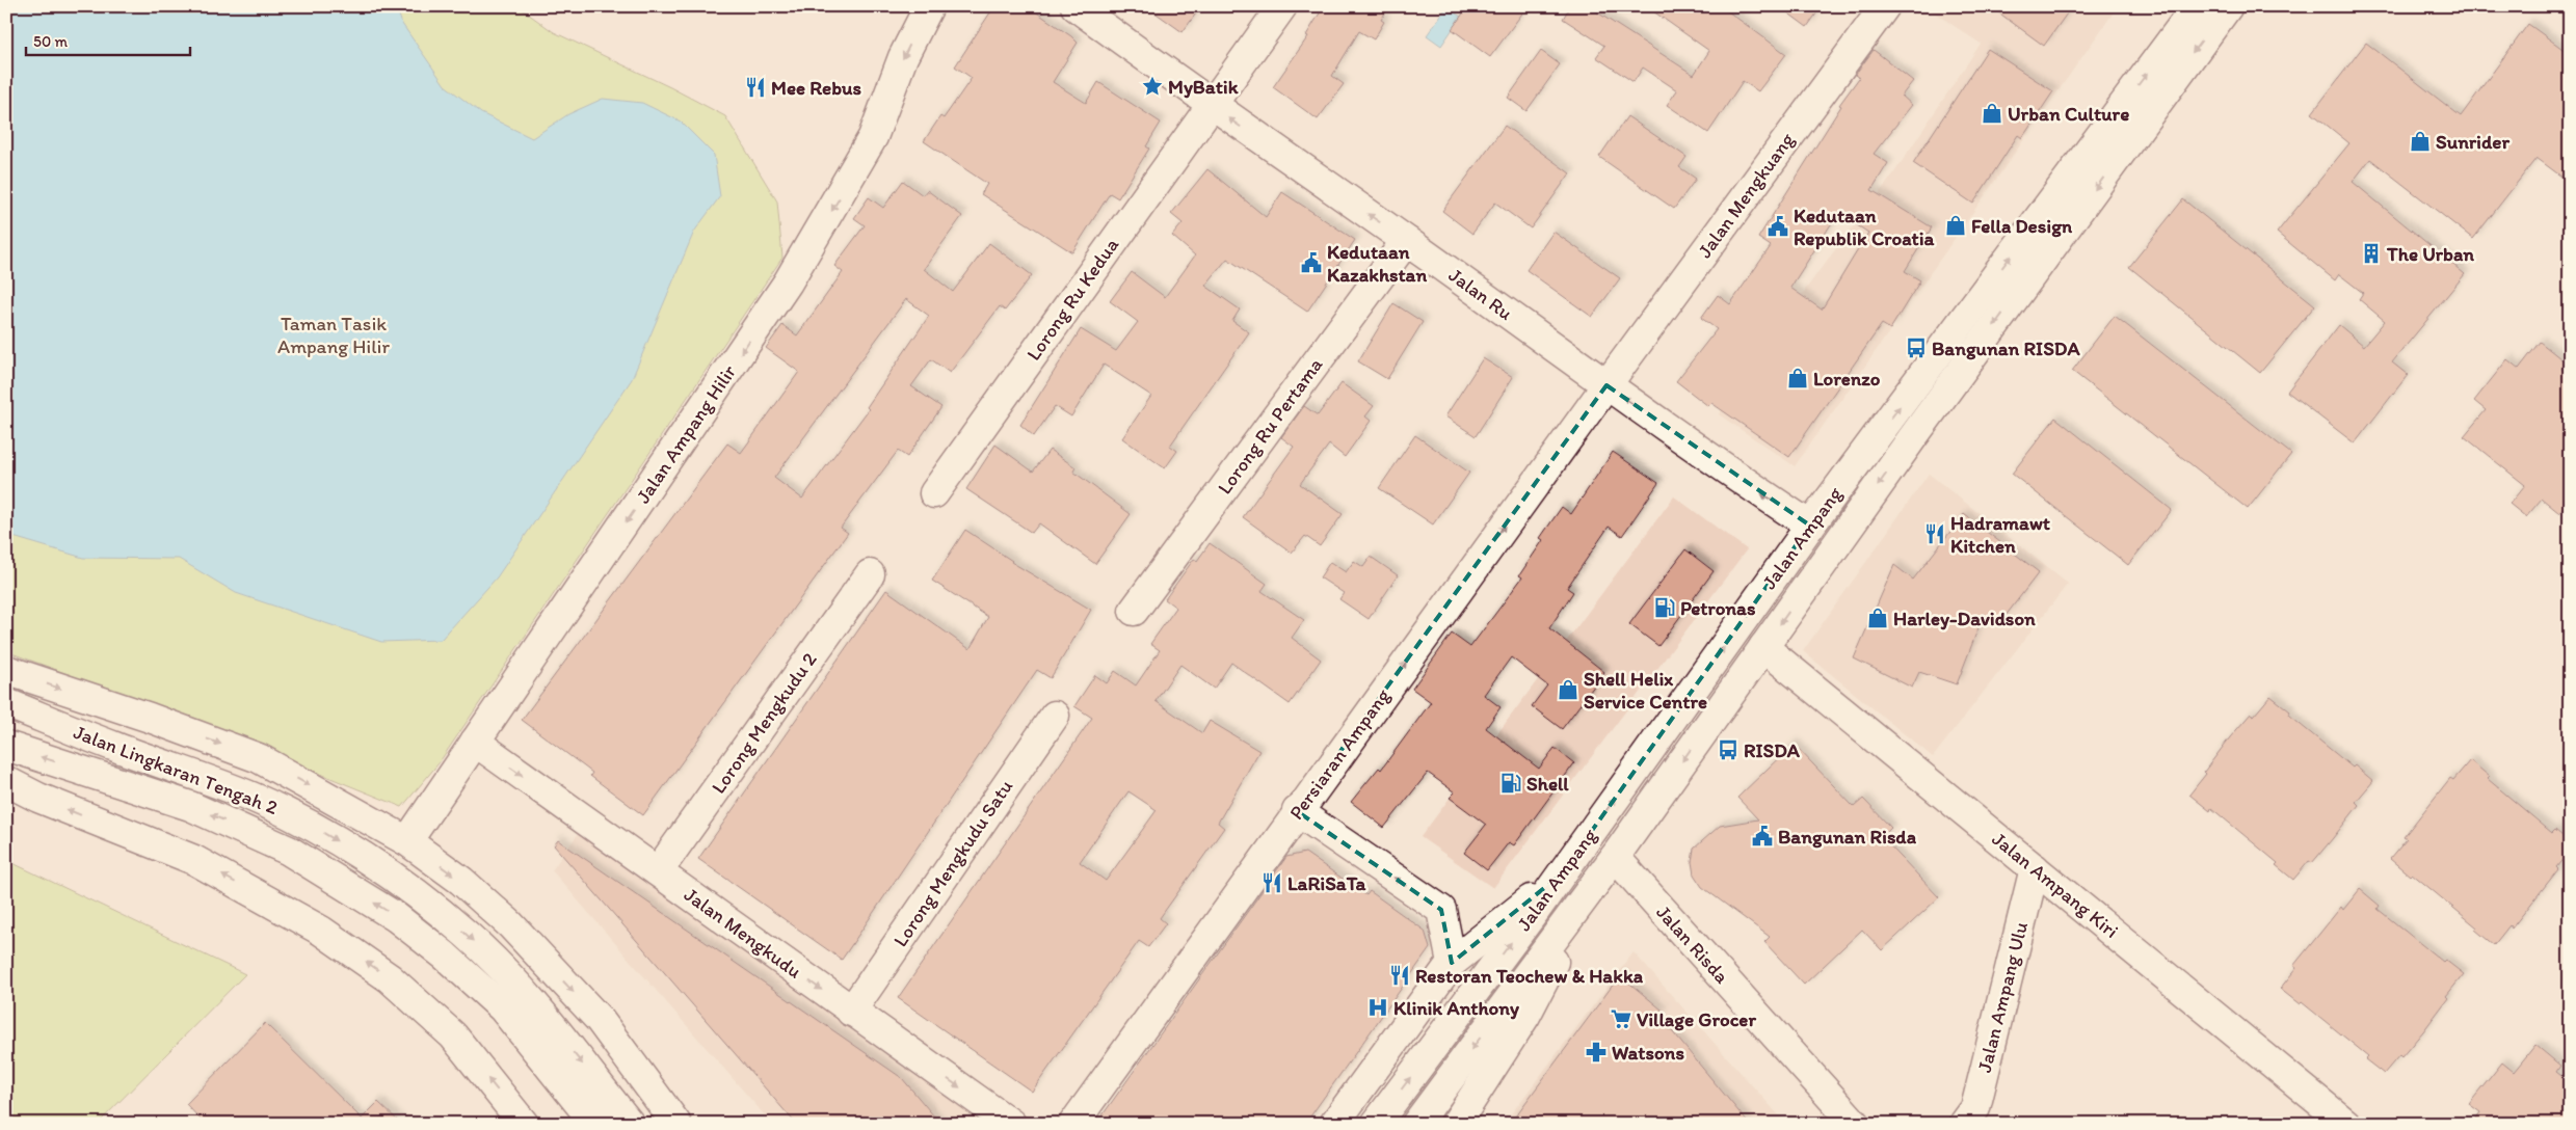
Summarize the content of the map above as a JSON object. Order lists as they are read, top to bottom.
{
  "streets": {
    "main road": [
      "Jalan Mengkuang",
      "Jalan Ru",
      "Lorong Ru Kedua",
      "Lorong Ru Pertama",
      "Jalan Ampang Hilir",
      "Jalan Ampang",
      "Lorong Mengkudu 2",
      "Persiaran Ampang",
      "Jalan Lingkaran Tengah 2",
      "Lorong Mengkudu Satu",
      "Jalan Ampang Kiri",
      "Jalan Mengkudu",
      "Jalan Risda",
      "Jalan Ampang Ulu"
    ]
  },
  "crossings": [
    ["Jalan Mengkuang", "Jalan Ru"],
    ["Jalan Mengkuang", "Persiaran Ampang"],
    ["Jalan Ru", "Lorong Ru Kedua"],
    ["Jalan Ru", "Lorong Ru Pertama"],
    ["Jalan Ru", "Jalan Ampang"],
    ["Jalan Ru", "Persiaran Ampang"],
    ["Jalan Ampang Hilir", "Jalan Mengkudu"],
    ["Jalan Ampang", "Jalan Ampang Kiri"],
    ["Jalan Ampang", "Jalan Risda"],
    ["Lorong Mengkudu 2", "Jalan Mengkudu"],
    ["Lorong Mengkudu Satu", "Jalan Mengkudu"],
    ["Jalan Ampang Kiri", "Jalan Ampang Ulu"]
  ],
  "one_way": ["Jalan Ru", "Jalan Ampang Hilir", "Persiaran Ampang"],
  "parks": ["Taman Tasik Ampang Hilir"],
  "places": {
    "place": ["MyBatik"],
    "restaurant": [
      "Mee Rebus",
      "Hadramawt Kitchen",
      "LaRiSaTa",
      "Restoran Teochew & Hakka"
    ],
    "shop": [
      "Urban Culture",
      "Sunrider",
      "Fella Design",
      "Lorenzo",
      "Harley-Davidson",
      "Shell Helix Service Centre"
    ],
    "public building": ["Kedutaan Republik Croatia", "Kedutaan Kazakhstan", "Bangunan Risda"],
    "building": ["The Urban"],
    "bus stop": ["Bangunan RISDA", "RISDA"],
    "fuel station": ["Petronas", "Shell"],
    "hospital": ["Klinik Anthony"],
    "supermarket": ["Village Grocer"],
    "pharmacy": ["Watsons"]
  },
  "scale_bar": "50 m"
}
